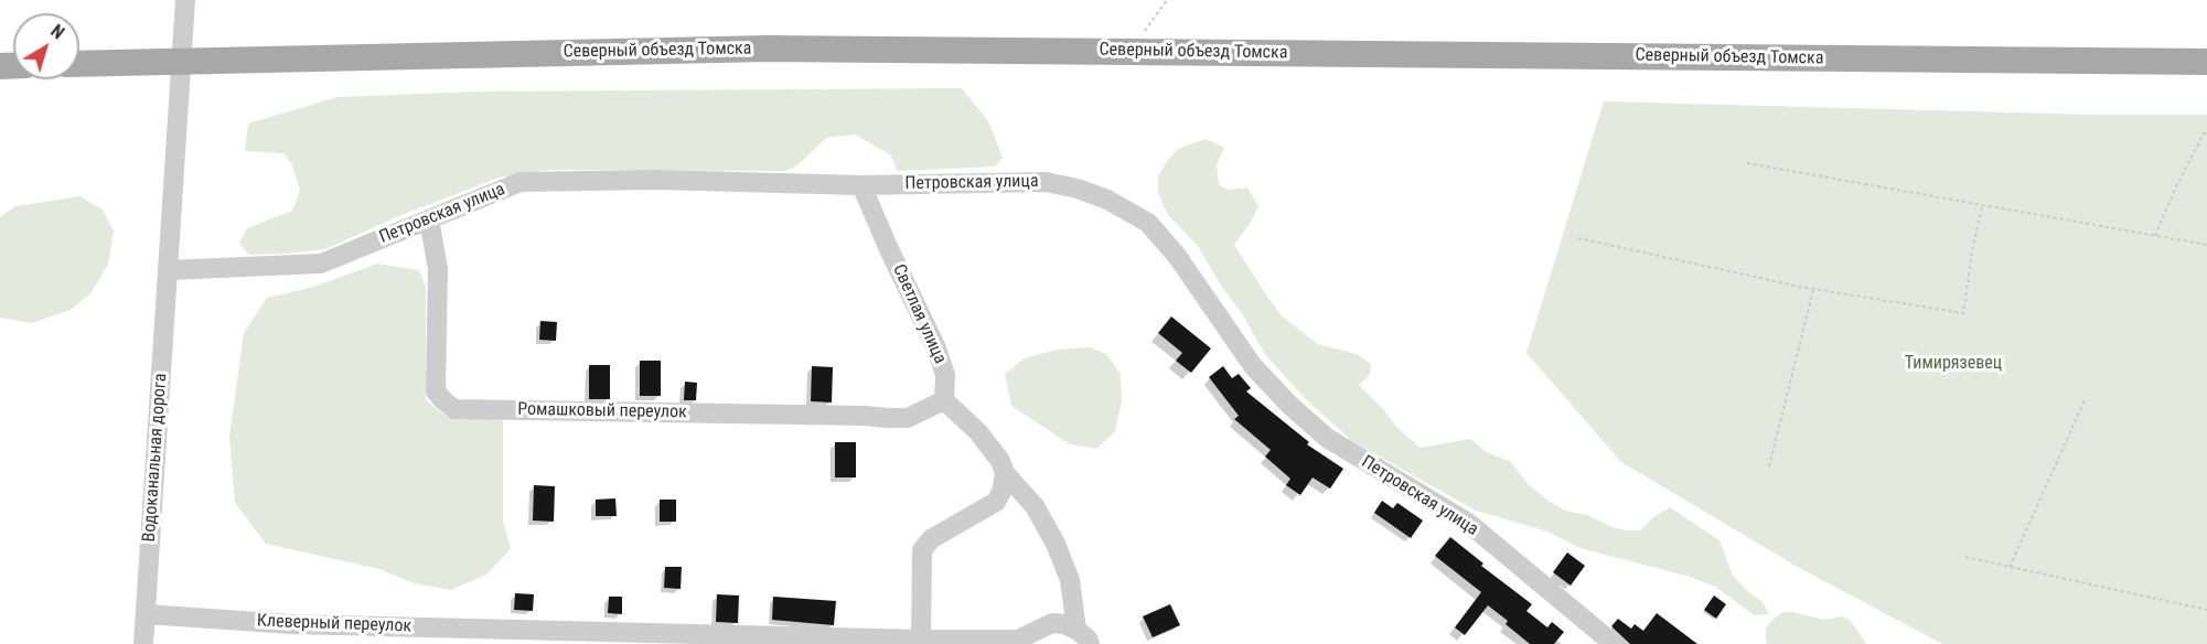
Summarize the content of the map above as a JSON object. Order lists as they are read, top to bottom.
{
  "streets": {
    "main road": ["Северный объезд Томска"],
    "street": [
      "Петровская улица",
      "Светлая улица",
      "Ромашковый переулок",
      "Водоканальная дорога",
      "Клеверный переулок"
    ]
  },
  "crossings": [
    ["Северный объезд Томска", "Водоканальная дорога"],
    ["Петровская улица", "Светлая улица"],
    ["Петровская улица", "Ромашковый переулок"],
    ["Петровская улица", "Водоканальная дорога"],
    ["Светлая улица", "Ромашковый переулок"],
    ["Водоканальная дорога", "Клеверный переулок"]
  ],
  "parks": ["Тимирязевец"],
  "north": "top right"
}
